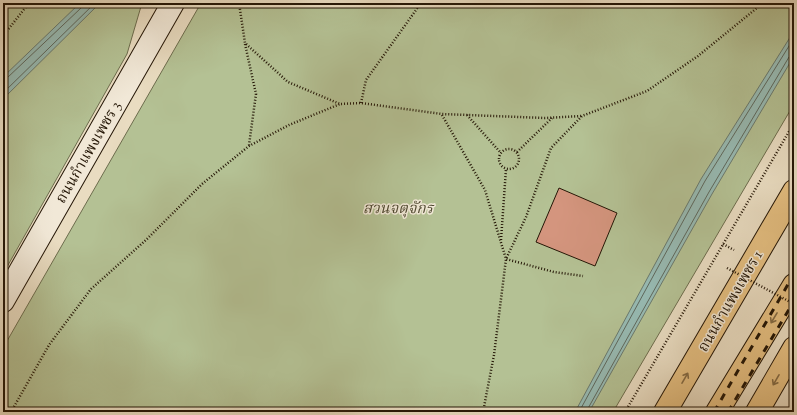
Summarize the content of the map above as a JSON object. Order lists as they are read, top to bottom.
{
  "streets": {
    "main road": ["ถนนกำแพงเพชร 1"],
    "street": ["ถนนกำแพงเพชร 3"]
  },
  "parks": ["สวนจตุจักร"]
}
